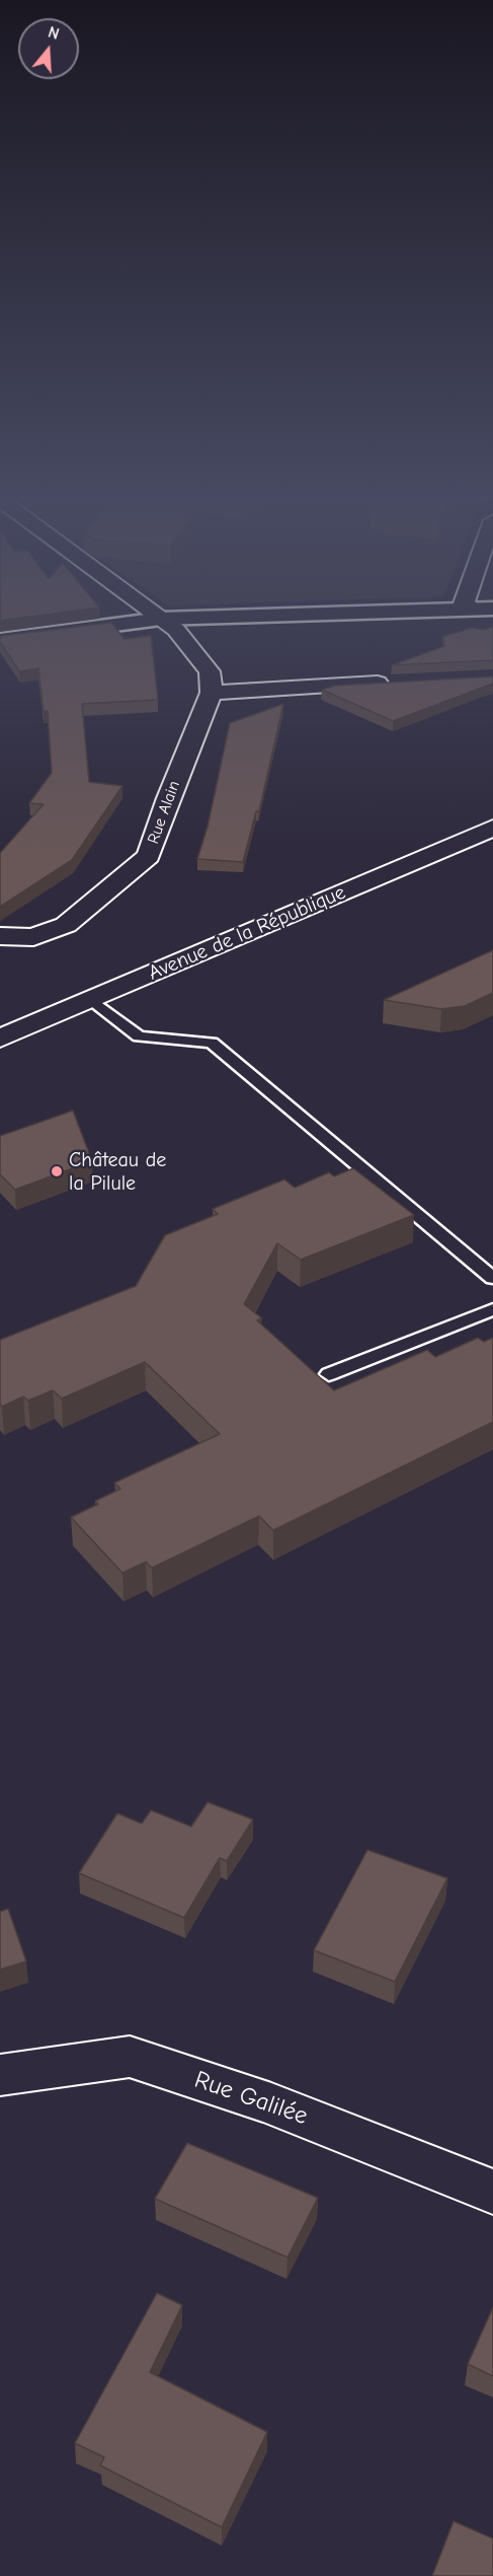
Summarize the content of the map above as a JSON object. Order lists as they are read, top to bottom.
{
  "streets": {
    "street": ["Rue Alain", "Avenue de la République", "Rue Galilée"]
  },
  "places": ["Château de la Pilule"],
  "north": "top"
}
